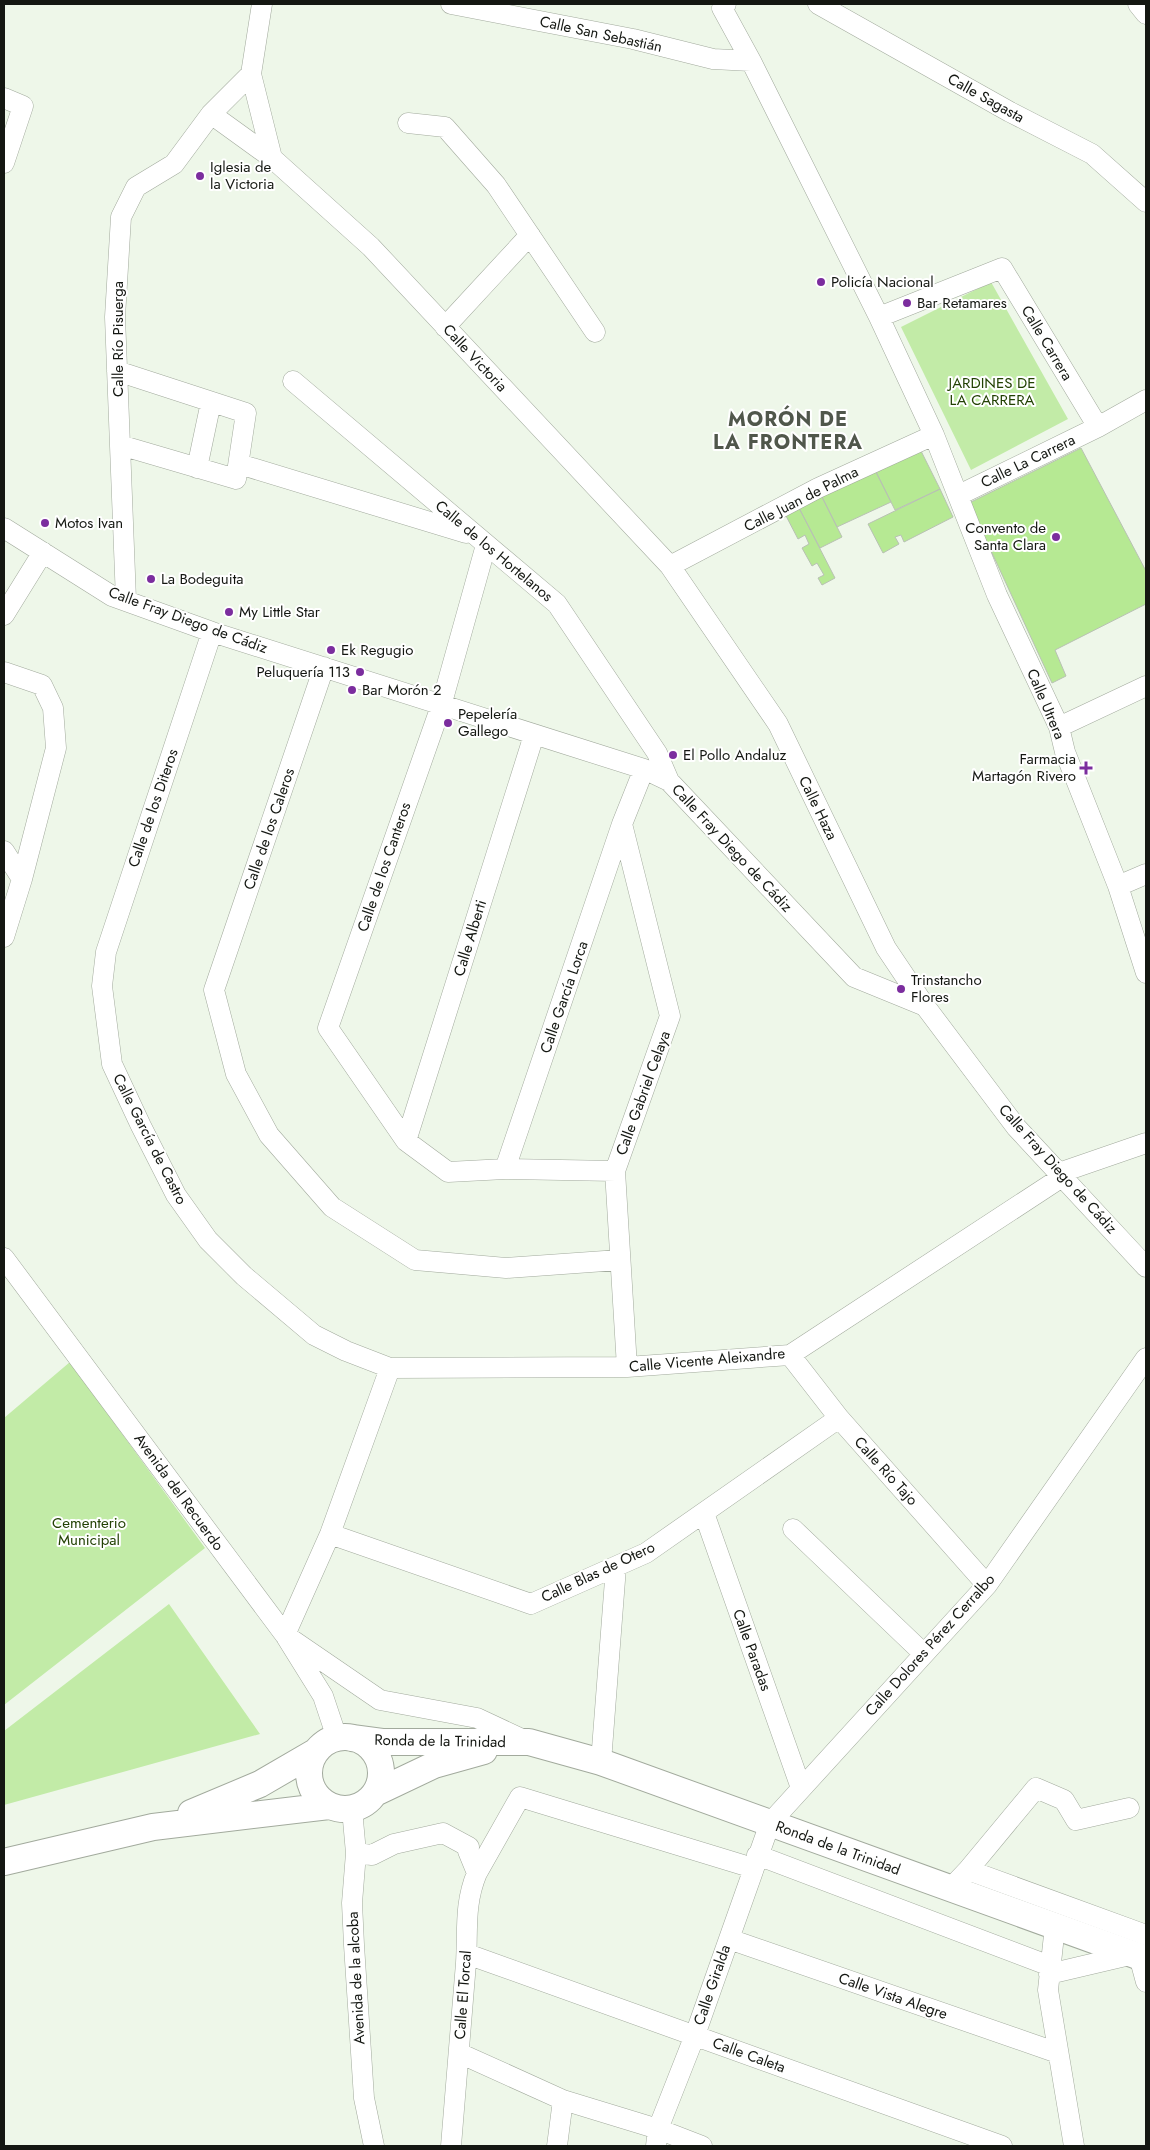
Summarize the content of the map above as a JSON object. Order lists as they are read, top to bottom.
{
  "streets": {
    "main road": ["Ronda de la Trinidad"],
    "street": [
      "Calle San Sebastián",
      "Calle Sagasta",
      "Calle Río Pisuerga",
      "Calle Carrera",
      "Calle Victoria",
      "Calle La Carrera",
      "Calle Juan de Palma",
      "Calle de los Hortelanos",
      "Calle Fray Diego de Cádiz",
      "Calle Utrera",
      "Calle de los Diteros",
      "Calle Haza",
      "Calle de los Caleros",
      "Calle de los Canteros",
      "Calle Alberti",
      "Calle García Lorca",
      "Calle Gabriel Celaya",
      "Calle García de Castro",
      "Calle Vicente Aleixandre",
      "Calle Río Tajo",
      "Avenida del Recuerdo",
      "Calle Blas de Otero",
      "Calle Dolores Pérez Cerralbo",
      "Calle Paradas",
      "Avenida de la alcoba",
      "Calle Giralda",
      "Calle El Torcal",
      "Calle Vista Alegre",
      "Calle Caleta"
    ]
  },
  "crossings": [
    ["Calle Río Pisuerga", "Calle Victoria"],
    ["Calle Río Pisuerga", "Calle Fray Diego de Cádiz"],
    ["Calle Carrera", "Calle La Carrera"],
    ["Calle Victoria", "Calle Juan de Palma"],
    ["Calle Victoria", "Calle Haza"],
    ["Calle La Carrera", "Calle Utrera"],
    ["Calle Juan de Palma", "Calle Haza"],
    ["Calle de los Hortelanos", "Calle Fray Diego de Cádiz"],
    ["Calle de los Hortelanos", "Calle de los Canteros"],
    ["Calle Fray Diego de Cádiz", "Calle de los Diteros"],
    ["Calle Fray Diego de Cádiz", "Calle Haza"],
    ["Calle Fray Diego de Cádiz", "Calle de los Caleros"],
    ["Calle Fray Diego de Cádiz", "Calle de los Canteros"],
    ["Calle Fray Diego de Cádiz", "Calle Alberti"],
    ["Calle Fray Diego de Cádiz", "Calle García Lorca"],
    ["Calle Fray Diego de Cádiz", "Calle Vicente Aleixandre"],
    ["Calle de los Diteros", "Calle García de Castro"],
    ["Calle de los Caleros", "Calle Gabriel Celaya"],
    ["Calle de los Canteros", "Calle Alberti"],
    ["Calle García Lorca", "Calle Gabriel Celaya"],
    ["Calle Gabriel Celaya", "Calle Vicente Aleixandre"],
    ["Calle García de Castro", "Calle Vicente Aleixandre"],
    ["Calle Vicente Aleixandre", "Calle Río Tajo"],
    ["Calle Río Tajo", "Calle Blas de Otero"],
    ["Calle Río Tajo", "Calle Dolores Pérez Cerralbo"],
    ["Avenida del Recuerdo", "Ronda de la Trinidad"],
    ["Avenida del Recuerdo", "Avenida de la alcoba"],
    ["Calle Blas de Otero", "Calle Paradas"],
    ["Calle Dolores Pérez Cerralbo", "Calle Paradas"],
    ["Calle Dolores Pérez Cerralbo", "Ronda de la Trinidad"],
    ["Calle Dolores Pérez Cerralbo", "Calle Giralda"],
    ["Ronda de la Trinidad", "Avenida de la alcoba"],
    ["Ronda de la Trinidad", "Calle Giralda"],
    ["Calle Giralda", "Calle El Torcal"],
    ["Calle Giralda", "Calle Vista Alegre"],
    ["Calle Giralda", "Calle Caleta"],
    ["Calle El Torcal", "Calle Caleta"]
  ],
  "districts": ["MORÓN DE LA FRONTERA"],
  "parks": ["JARDINES DE LA CARRERA", "Cementerio Municipal"],
  "places": {
    "other": [
      "Iglesia de la Victoria",
      "Policía Nacional",
      "Bar Retamares",
      "Motos Ivan",
      "Convento de Santa Clara",
      "La Bodeguita",
      "My Little Star",
      "Ek Regugio",
      "Peluquería 113",
      "Bar Morón 2",
      "Pepelería Gallego",
      "El Pollo Andaluz",
      "Trinstancho Flores"
    ],
    "health": ["Farmacia Martagón Rivero"]
  }
}
